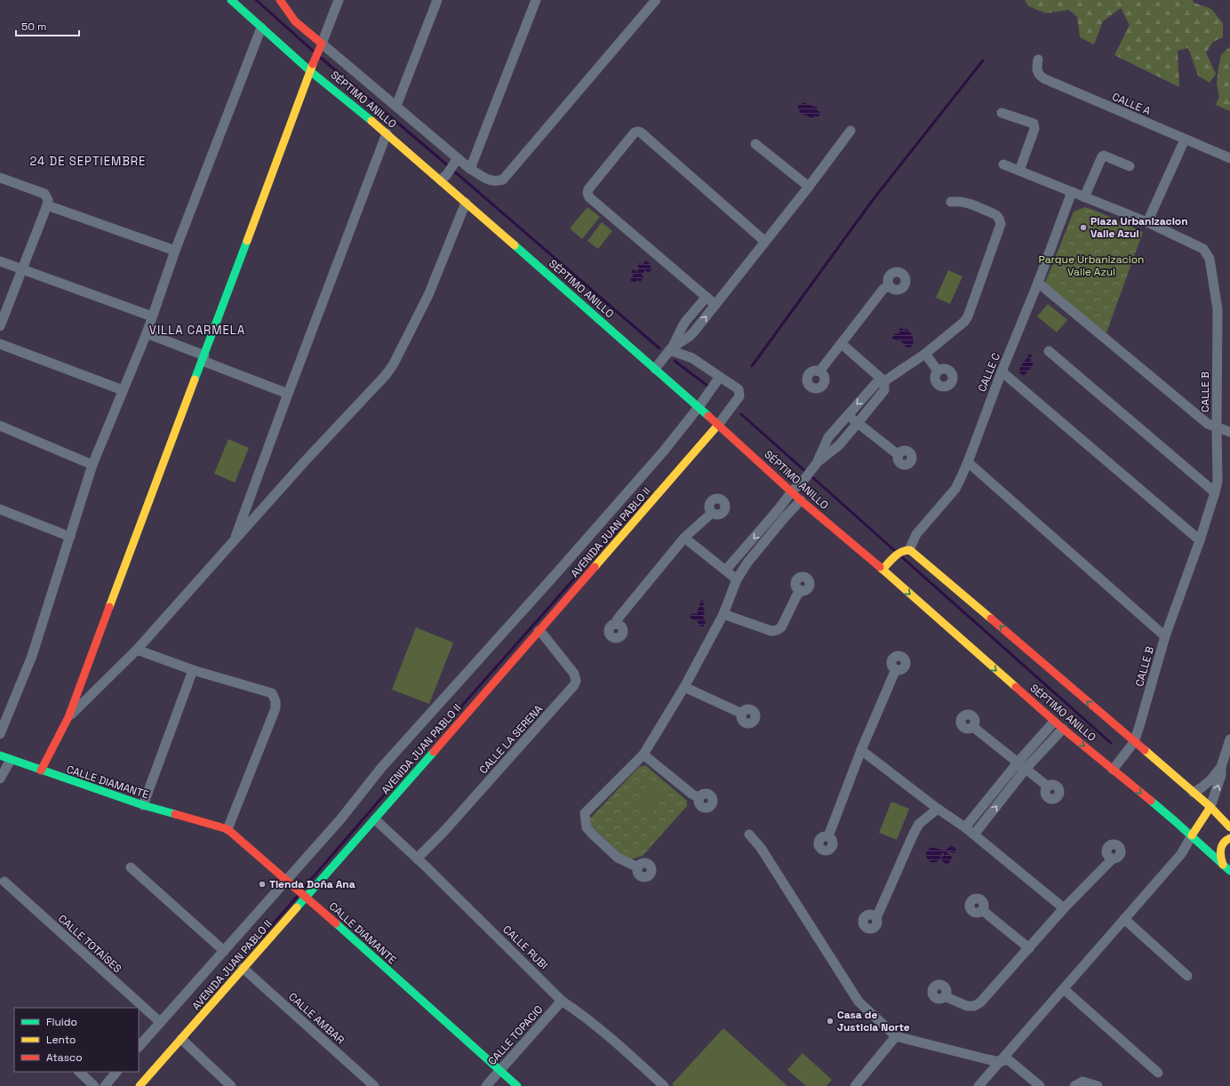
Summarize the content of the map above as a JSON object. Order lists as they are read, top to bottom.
{
  "streets": {
    "main road": ["SÉPTIMO ANILLO", "AVENIDA JUAN PABLO II", "CALLE DIAMANTE"],
    "street": [
      "CALLE A",
      "CALLE C",
      "CALLE B",
      "CALLE LA SERENA",
      "CALLE TOTAÍSES",
      "CALLE RUBI",
      "CALLE AMBAR",
      "CALLE TOPACIO"
    ]
  },
  "crossings": [
    ["SÉPTIMO ANILLO", "CALLE B"],
    ["SÉPTIMO ANILLO", "AVENIDA JUAN PABLO II"],
    ["CALLE C", "CALLE B"],
    ["AVENIDA JUAN PABLO II", "CALLE LA SERENA"],
    ["AVENIDA JUAN PABLO II", "CALLE DIAMANTE"],
    ["AVENIDA JUAN PABLO II", "CALLE RUBI"],
    ["AVENIDA JUAN PABLO II", "CALLE AMBAR"],
    ["CALLE LA SERENA", "CALLE RUBI"],
    ["CALLE DIAMANTE", "CALLE TOPACIO"],
    ["CALLE RUBI", "CALLE TOPACIO"]
  ],
  "districts": ["24 DE SEPTIEMBRE", "VILLA CARMELA"],
  "parks": ["Parque Urbanizacion Valle Azul"],
  "places": ["Plaza Urbanizacion Valle Azul", "Tienda Doña Ana", "Casa de Justicia Norte"],
  "legend": ["Fluido", "Lento", "Atasco"],
  "scale_bar": "50 m"
}
